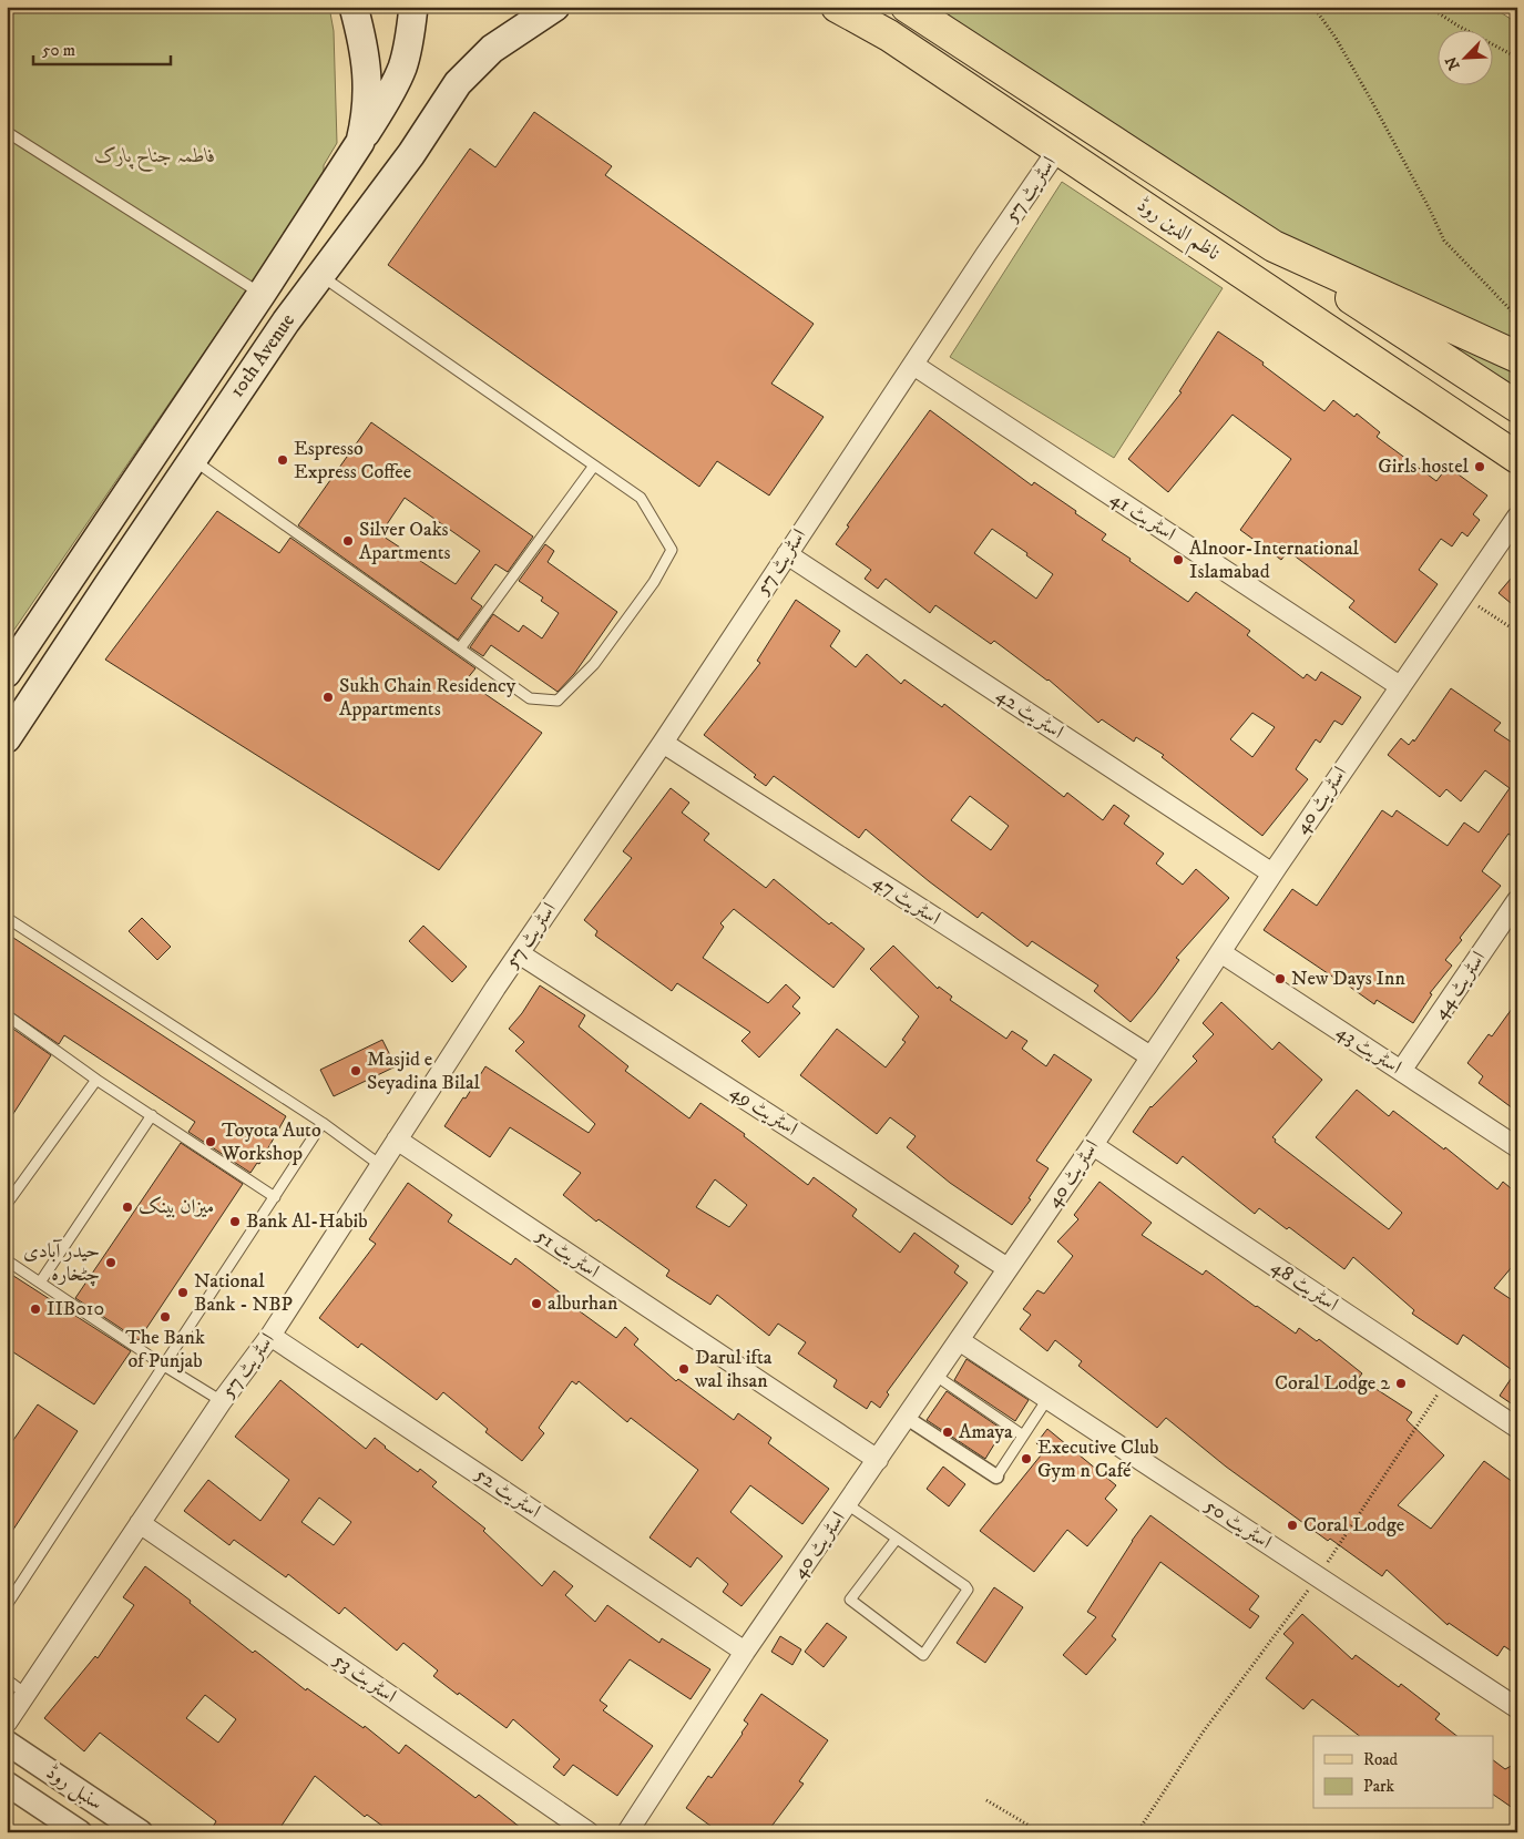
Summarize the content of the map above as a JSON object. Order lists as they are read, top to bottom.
{
  "streets": {
    "main road": ["ناظم الدین روڈ", "10th Avenue"],
    "street": [
      "اسٹریٹ 57",
      "اسٹریٹ 41",
      "اسٹریٹ 42",
      "اسٹریٹ 40",
      "اسٹریٹ 47",
      "اسٹریٹ 44",
      "اسٹریٹ 43",
      "اسٹریٹ 49",
      "اسٹریٹ 51",
      "اسٹریٹ 48",
      "اسٹریٹ 52",
      "اسٹریٹ 50",
      "اسٹریٹ 53",
      "سنبل روڈ"
    ]
  },
  "crossings": [
    ["اسٹریٹ 57", "ناظم الدین روڈ"],
    ["اسٹریٹ 57", "اسٹریٹ 41"],
    ["اسٹریٹ 57", "اسٹریٹ 42"],
    ["اسٹریٹ 57", "اسٹریٹ 47"],
    ["اسٹریٹ 57", "اسٹریٹ 49"],
    ["اسٹریٹ 57", "اسٹریٹ 51"],
    ["اسٹریٹ 57", "اسٹریٹ 52"],
    ["اسٹریٹ 57", "اسٹریٹ 53"],
    ["اسٹریٹ 41", "اسٹریٹ 40"],
    ["اسٹریٹ 42", "اسٹریٹ 40"],
    ["اسٹریٹ 40", "اسٹریٹ 47"],
    ["اسٹریٹ 40", "اسٹریٹ 43"],
    ["اسٹریٹ 40", "اسٹریٹ 49"],
    ["اسٹریٹ 40", "اسٹریٹ 51"],
    ["اسٹریٹ 40", "اسٹریٹ 48"],
    ["اسٹریٹ 40", "اسٹریٹ 52"],
    ["اسٹریٹ 40", "اسٹریٹ 50"],
    ["اسٹریٹ 44", "اسٹریٹ 43"]
  ],
  "parks": ["فاطمہ جناح پارک"],
  "places": [
    "Espresso Express Coffee",
    "Girls hostel",
    "Silver Oaks Apartments",
    "Alnoor-International Islamabad",
    "Sukh Chain Residency Appartments",
    "New Days Inn",
    "Masjid e Seyadina Bilal",
    "Toyota Auto Workshop",
    "میزان بینک",
    "Bank Al-Habib",
    "حیدر آبادی چٹخارہ",
    "National Bank - NBP",
    "alburhan",
    "IIB010",
    "The Bank of Punjab",
    "Darul ifta wal ihsan",
    "Coral Lodge 2",
    "Amaya",
    "Executive Club Gym n Café",
    "Coral Lodge"
  ],
  "legend": ["Road", "Park"],
  "scale_bar": "50 m",
  "north": "bottom left"
}
